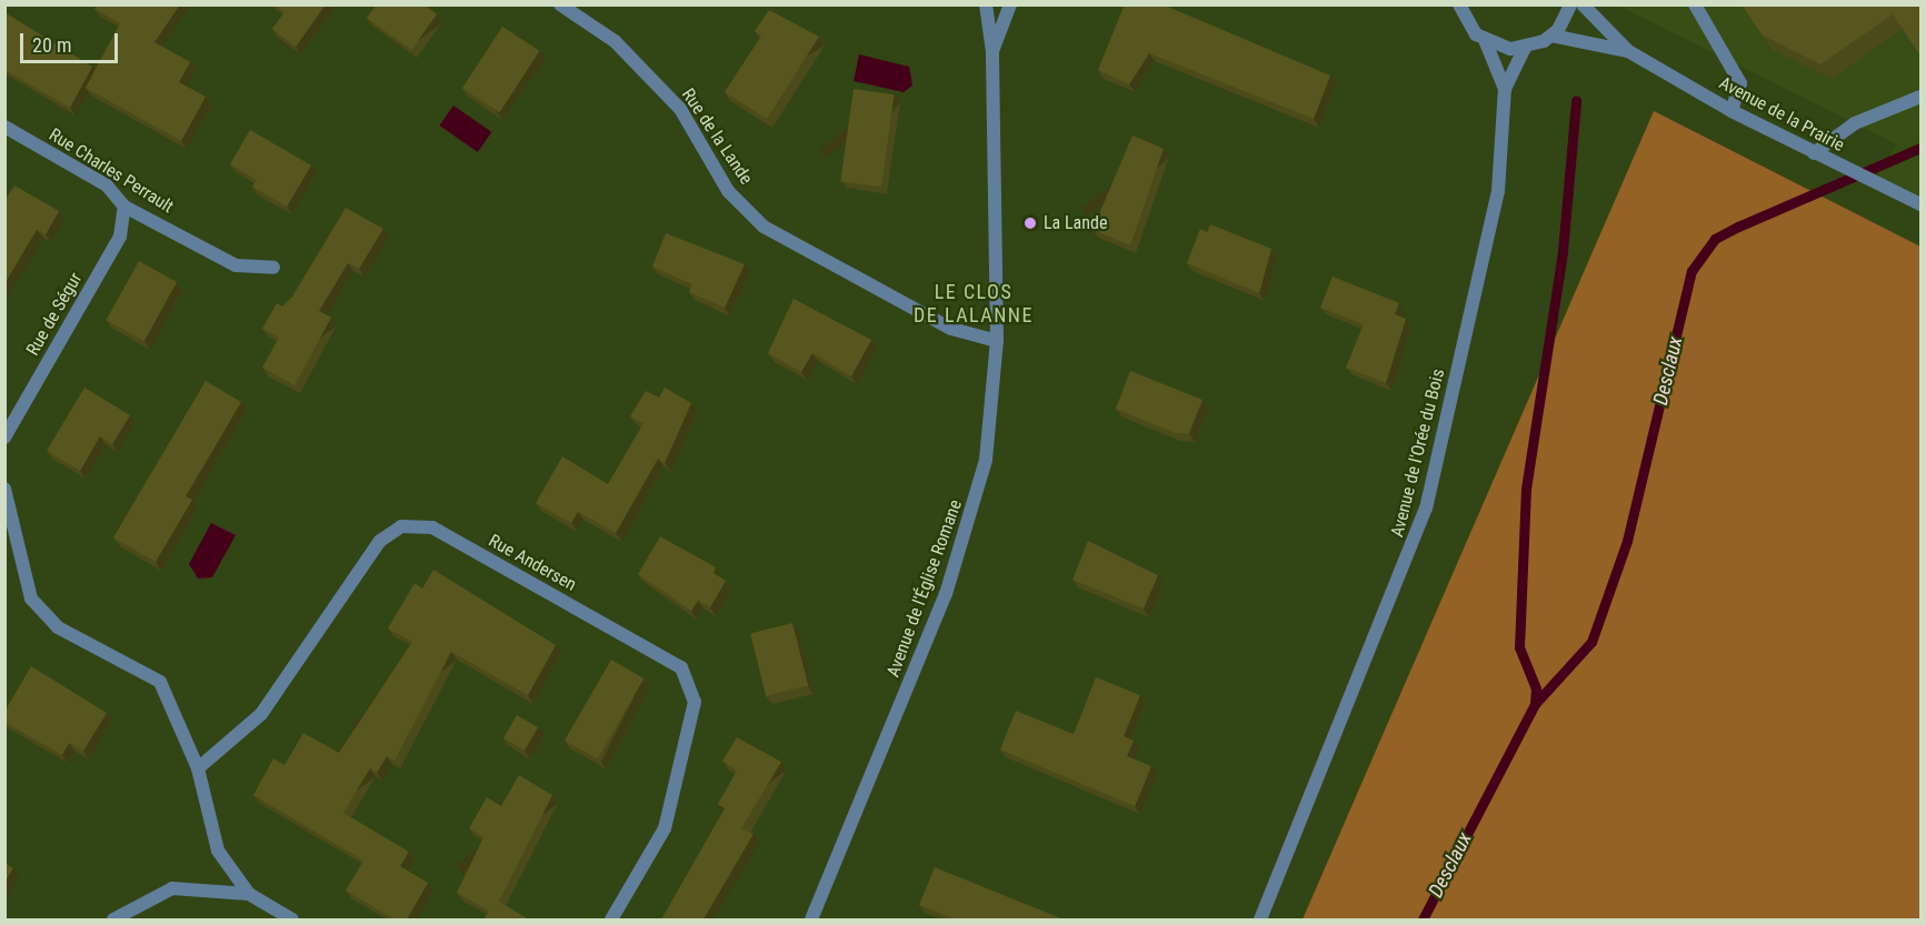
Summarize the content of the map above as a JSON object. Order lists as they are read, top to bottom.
{
  "streets": {
    "street": [
      "Avenue de la Prairie",
      "Rue de la Lande",
      "Rue Charles Perrault",
      "Rue de Ségur",
      "Avenue de l'Orée du Bois",
      "Rue Andersen",
      "Avenue de l'Église Romane"
    ]
  },
  "crossings": [
    ["Rue de la Lande", "Avenue de l'Église Romane"],
    ["Rue Charles Perrault", "Rue de Ségur"]
  ],
  "districts": ["LE CLOS DE LALANNE"],
  "water": ["Desclaux"],
  "places": ["La Lande"],
  "scale_bar": "20 m"
}
